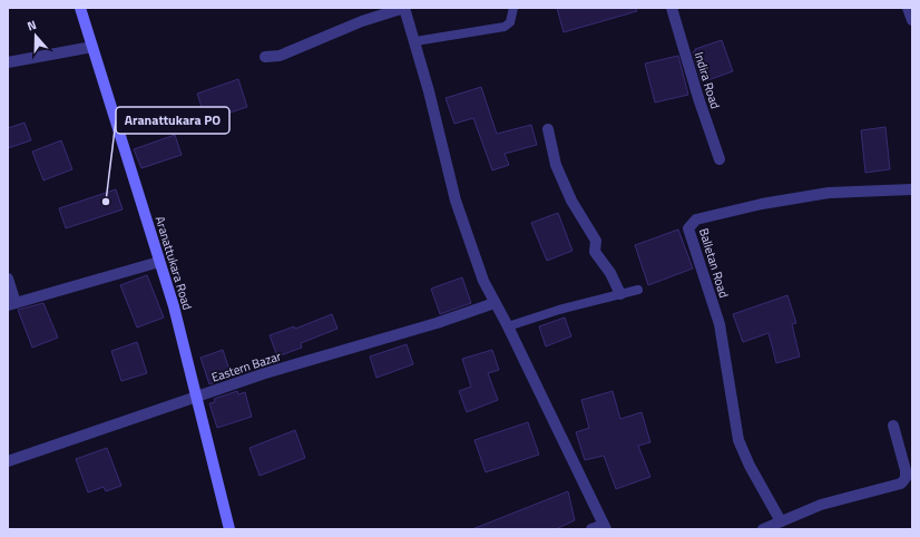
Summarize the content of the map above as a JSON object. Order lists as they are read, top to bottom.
{
  "streets": {
    "main road": ["Aranattukara Road"],
    "street": ["Indira Road", "Balletan Road", "Eastern Bazar"]
  },
  "crossings": [
    ["Aranattukara Road", "Eastern Bazar"]
  ],
  "places": ["Aranattukara PO"],
  "north": "top"
}
